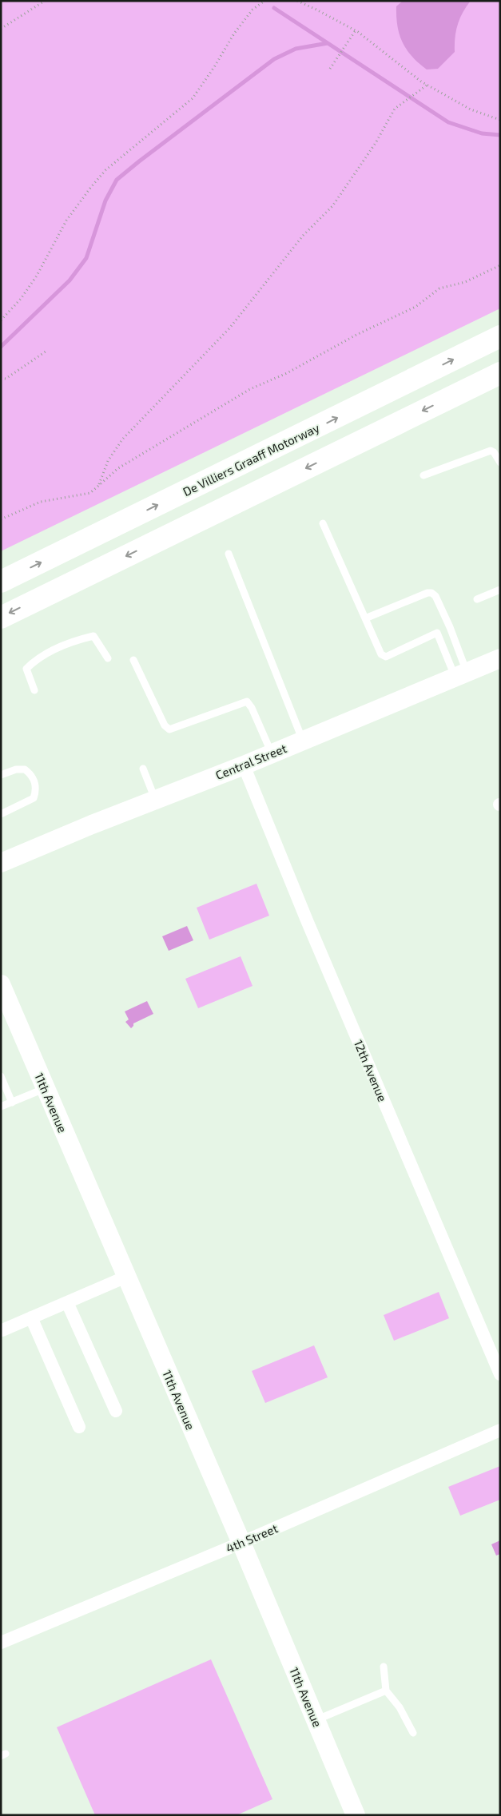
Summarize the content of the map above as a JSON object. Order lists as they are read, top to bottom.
{
  "streets": {
    "highway": ["De Villiers Graaff Motorway"],
    "main road": ["Central Street", "11th Avenue"],
    "street": ["12th Avenue", "4th Street"]
  },
  "crossings": [
    ["Central Street", "12th Avenue"],
    ["11th Avenue", "4th Street"]
  ]
}
